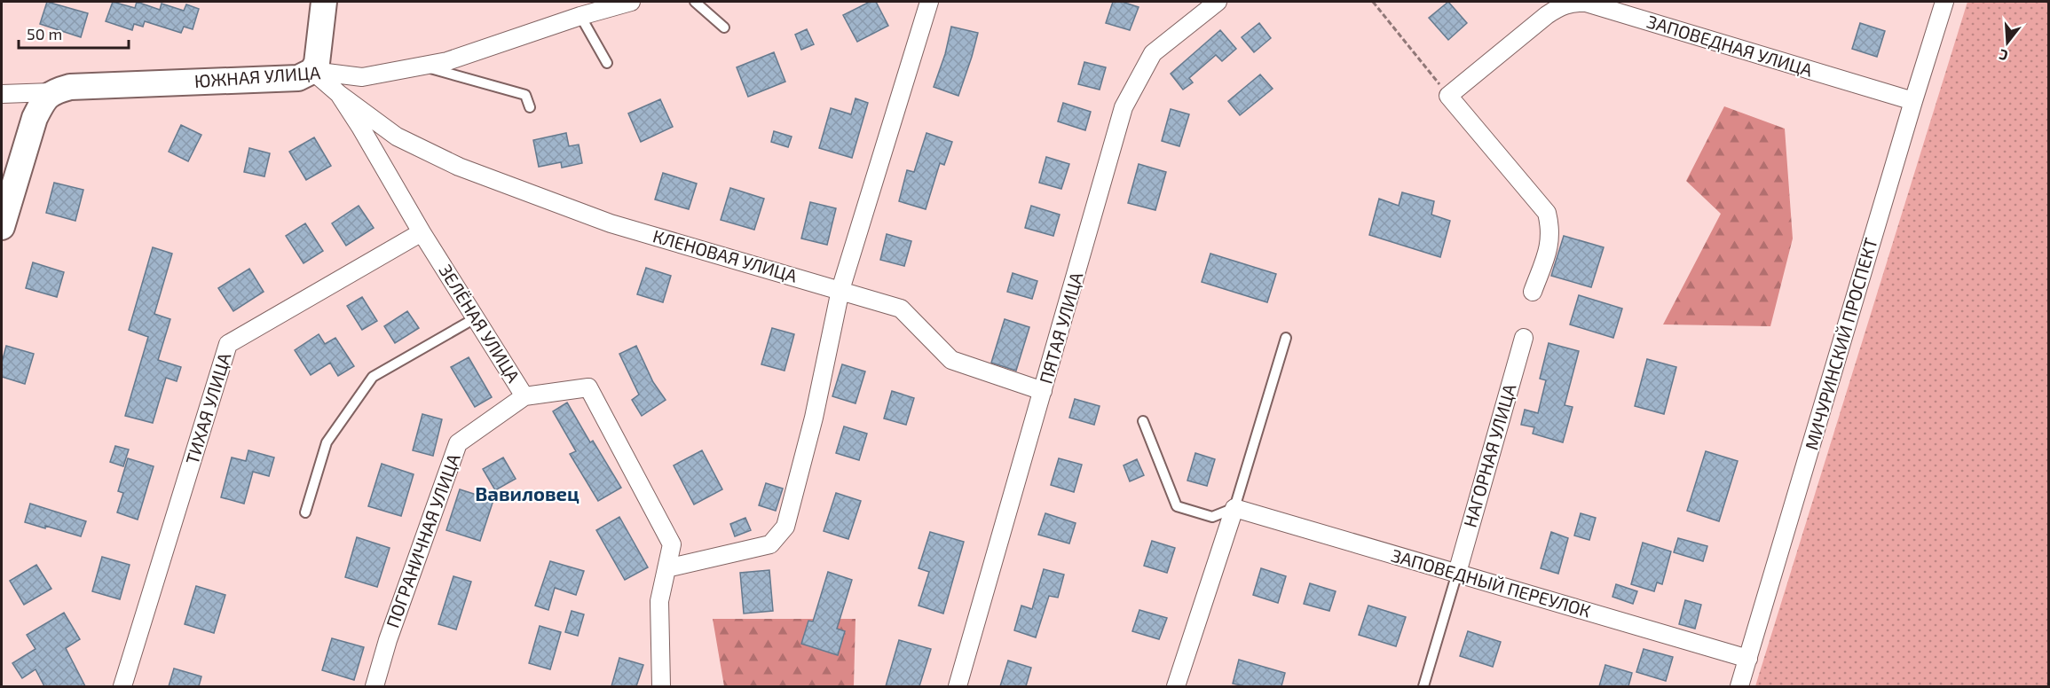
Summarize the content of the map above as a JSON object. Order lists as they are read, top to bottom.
{
  "streets": {
    "street": [
      "ЗАПОВЕДНАЯ УЛИЦА",
      "ЮЖНАЯ УЛИЦА",
      "КЛЕНОВАЯ УЛИЦА",
      "ЗЕЛЁНАЯ УЛИЦА",
      "ПЯТАЯ УЛИЦА",
      "МИЧУРИНСКИЙ ПРОСПЕКТ",
      "ТИХАЯ УЛИЦА",
      "НАГОРНАЯ УЛИЦА",
      "ПОГРАНИЧНАЯ УЛИЦА",
      "ЗАПОВЕДНЫЙ ПЕРЕУЛОК"
    ]
  },
  "crossings": [
    ["ЗАПОВЕДНАЯ УЛИЦА", "МИЧУРИНСКИЙ ПРОСПЕКТ"],
    ["ЮЖНАЯ УЛИЦА", "ЗЕЛЁНАЯ УЛИЦА"],
    ["КЛЕНОВАЯ УЛИЦА", "ЗЕЛЁНАЯ УЛИЦА"],
    ["КЛЕНОВАЯ УЛИЦА", "ПЯТАЯ УЛИЦА"],
    ["ЗЕЛЁНАЯ УЛИЦА", "ТИХАЯ УЛИЦА"],
    ["ЗЕЛЁНАЯ УЛИЦА", "ПОГРАНИЧНАЯ УЛИЦА"],
    ["МИЧУРИНСКИЙ ПРОСПЕКТ", "ЗАПОВЕДНЫЙ ПЕРЕУЛОК"],
    ["НАГОРНАЯ УЛИЦА", "ЗАПОВЕДНЫЙ ПЕРЕУЛОК"]
  ],
  "districts": ["Вавиловец"],
  "scale_bar": "50 m",
  "north": "bottom"
}
